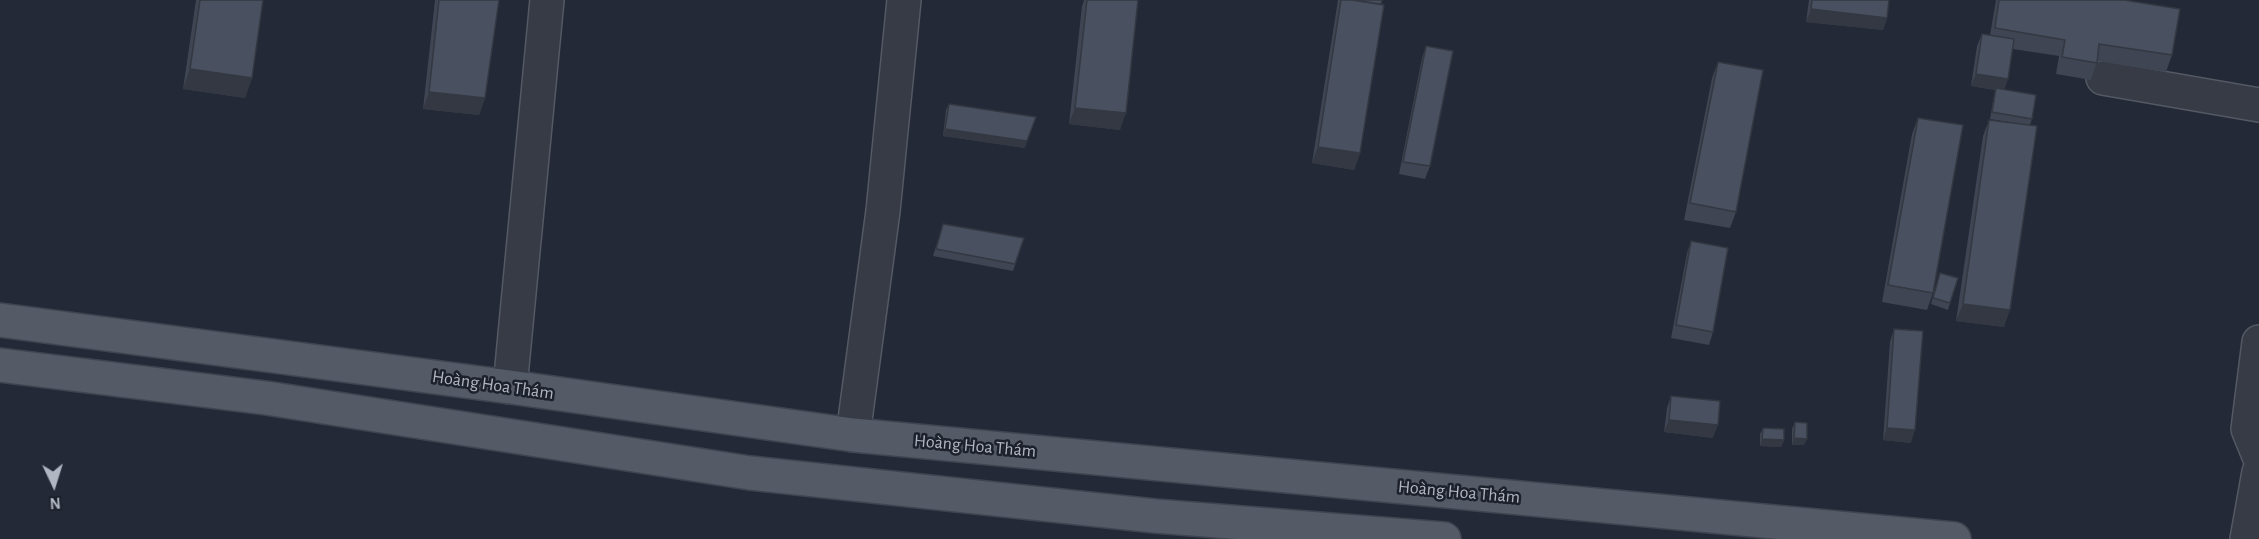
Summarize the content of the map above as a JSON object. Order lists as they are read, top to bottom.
{
  "streets": {
    "main road": ["Hoàng Hoa Thám"]
  },
  "north": "bottom"
}
